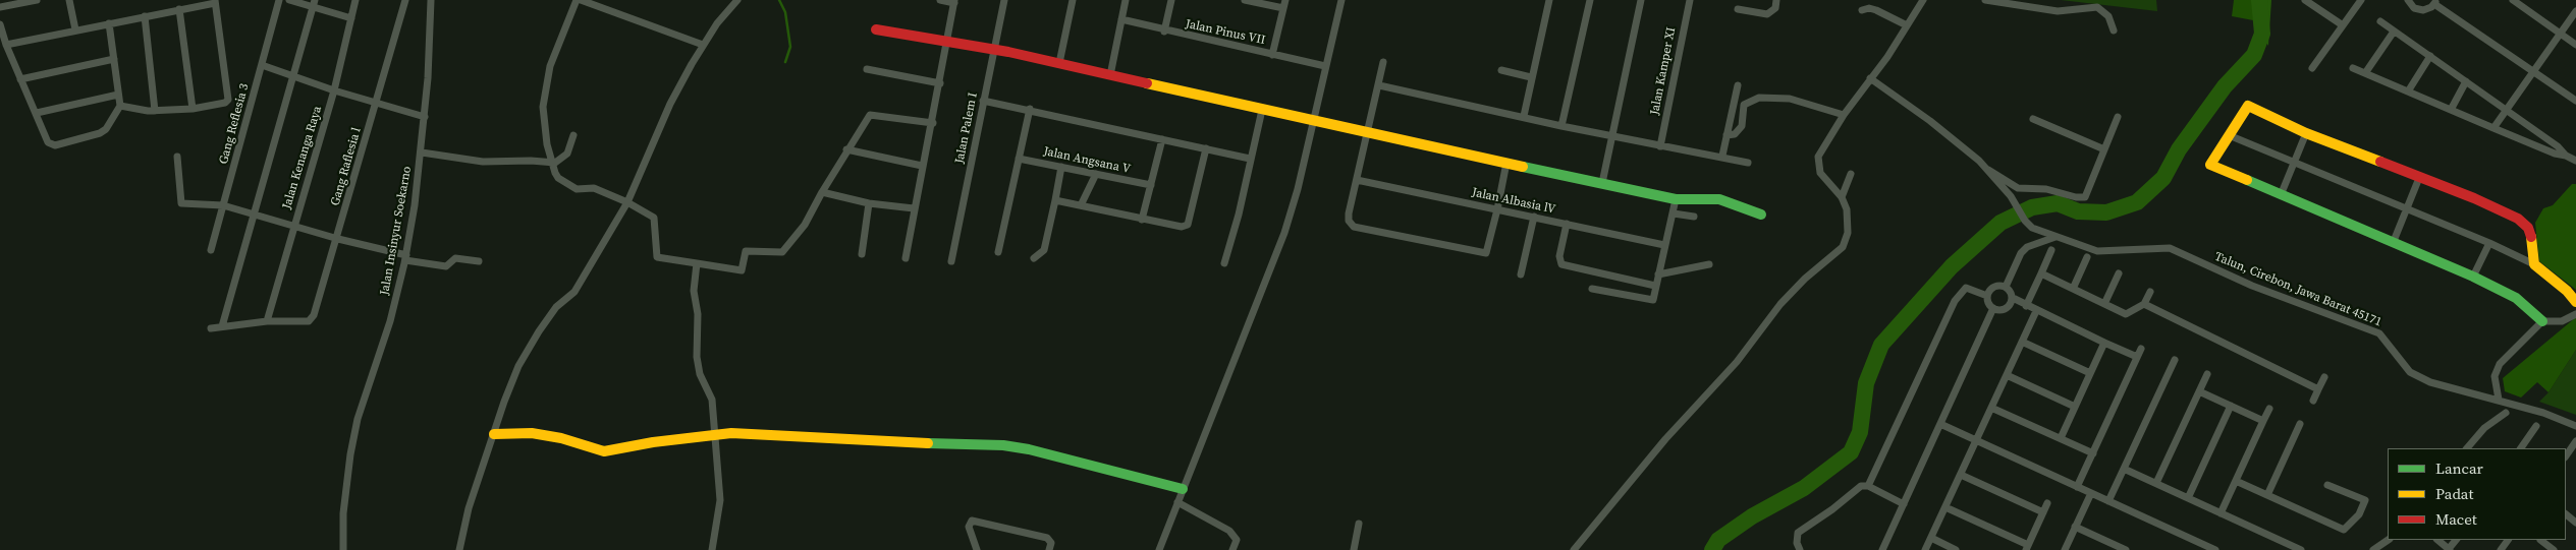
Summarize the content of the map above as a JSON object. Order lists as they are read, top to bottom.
{
  "streets": {
    "street": [
      "Jalan Pinus VII",
      "Jalan Kamper XI",
      "Gang Reflesia 3",
      "Jalan Palem I",
      "Jalan Kenanga Raya",
      "Jalan Angsana V",
      "Gang Raflesia l",
      "Jalan Albasia lV",
      "Jalan Insinyur Soekarno",
      "Talun, Cirebon, Jawa Barat 45171"
    ]
  },
  "crossings": [
    ["Jalan Kenanga Raya", "Gang Raflesia l"]
  ],
  "legend": ["Lancar", "Padat", "Macet"]
}
